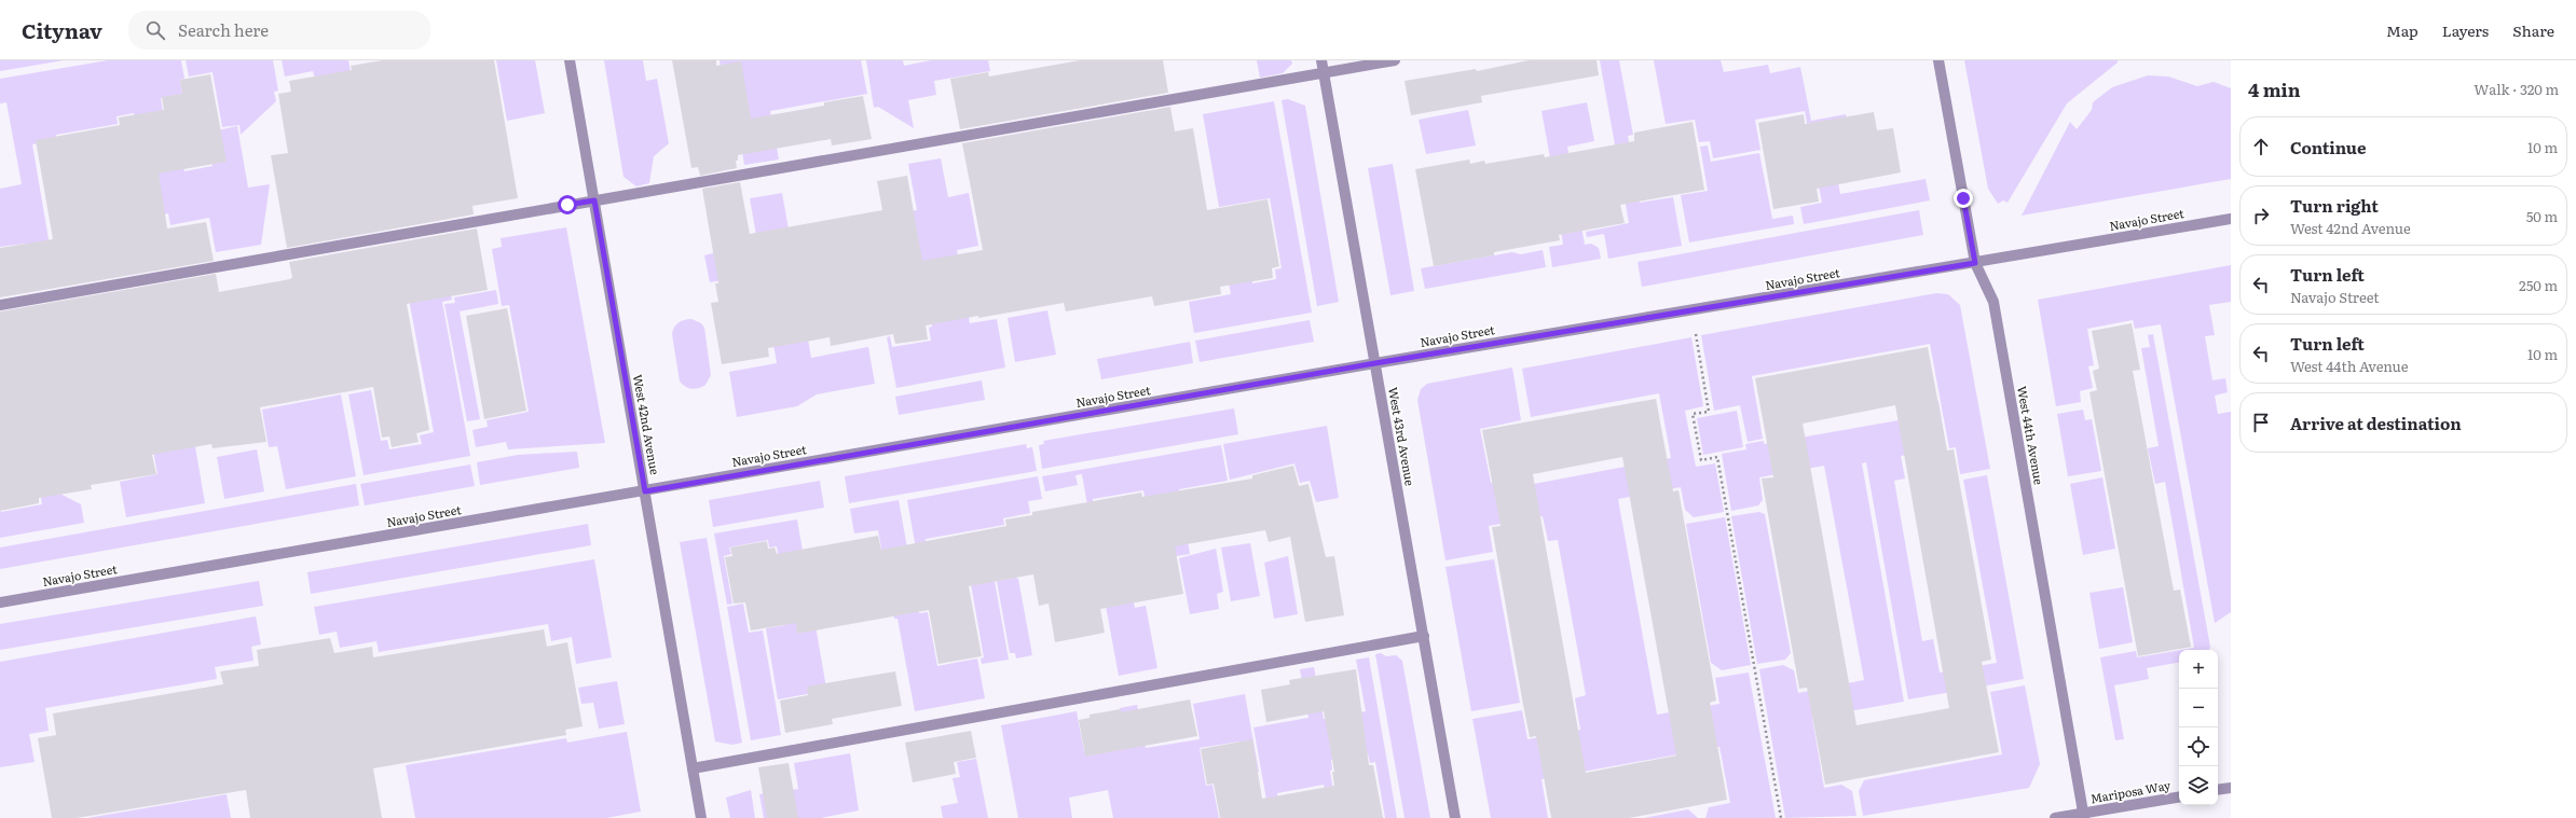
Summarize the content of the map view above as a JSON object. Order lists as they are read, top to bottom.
{
  "streets": {
    "street": [
      "Navajo Street",
      "West 42nd Avenue",
      "West 44th Avenue",
      "West 43rd Avenue",
      "Mariposa Way"
    ]
  },
  "crossings": [
    ["Navajo Street", "West 42nd Avenue"],
    ["Navajo Street", "West 44th Avenue"],
    ["Navajo Street", "West 43rd Avenue"],
    ["West 44th Avenue", "Mariposa Way"]
  ],
  "page": {
    "header": "Citynav",
    "search": "Search here",
    "nav": ["Map", "Layers", "Share"],
    "heading": ["4 min", "Walk · 320 m"],
    "list": [
      ["Continue", "10 m"],
      ["Turn right", "West 42nd Avenue", "50 m"],
      ["Turn left", "Navajo Street", "250 m"],
      ["Turn left", "West 44th Avenue", "10 m"],
      "Arrive at destination"
    ],
    "map_buttons": ["+", "−"]
  }
}
